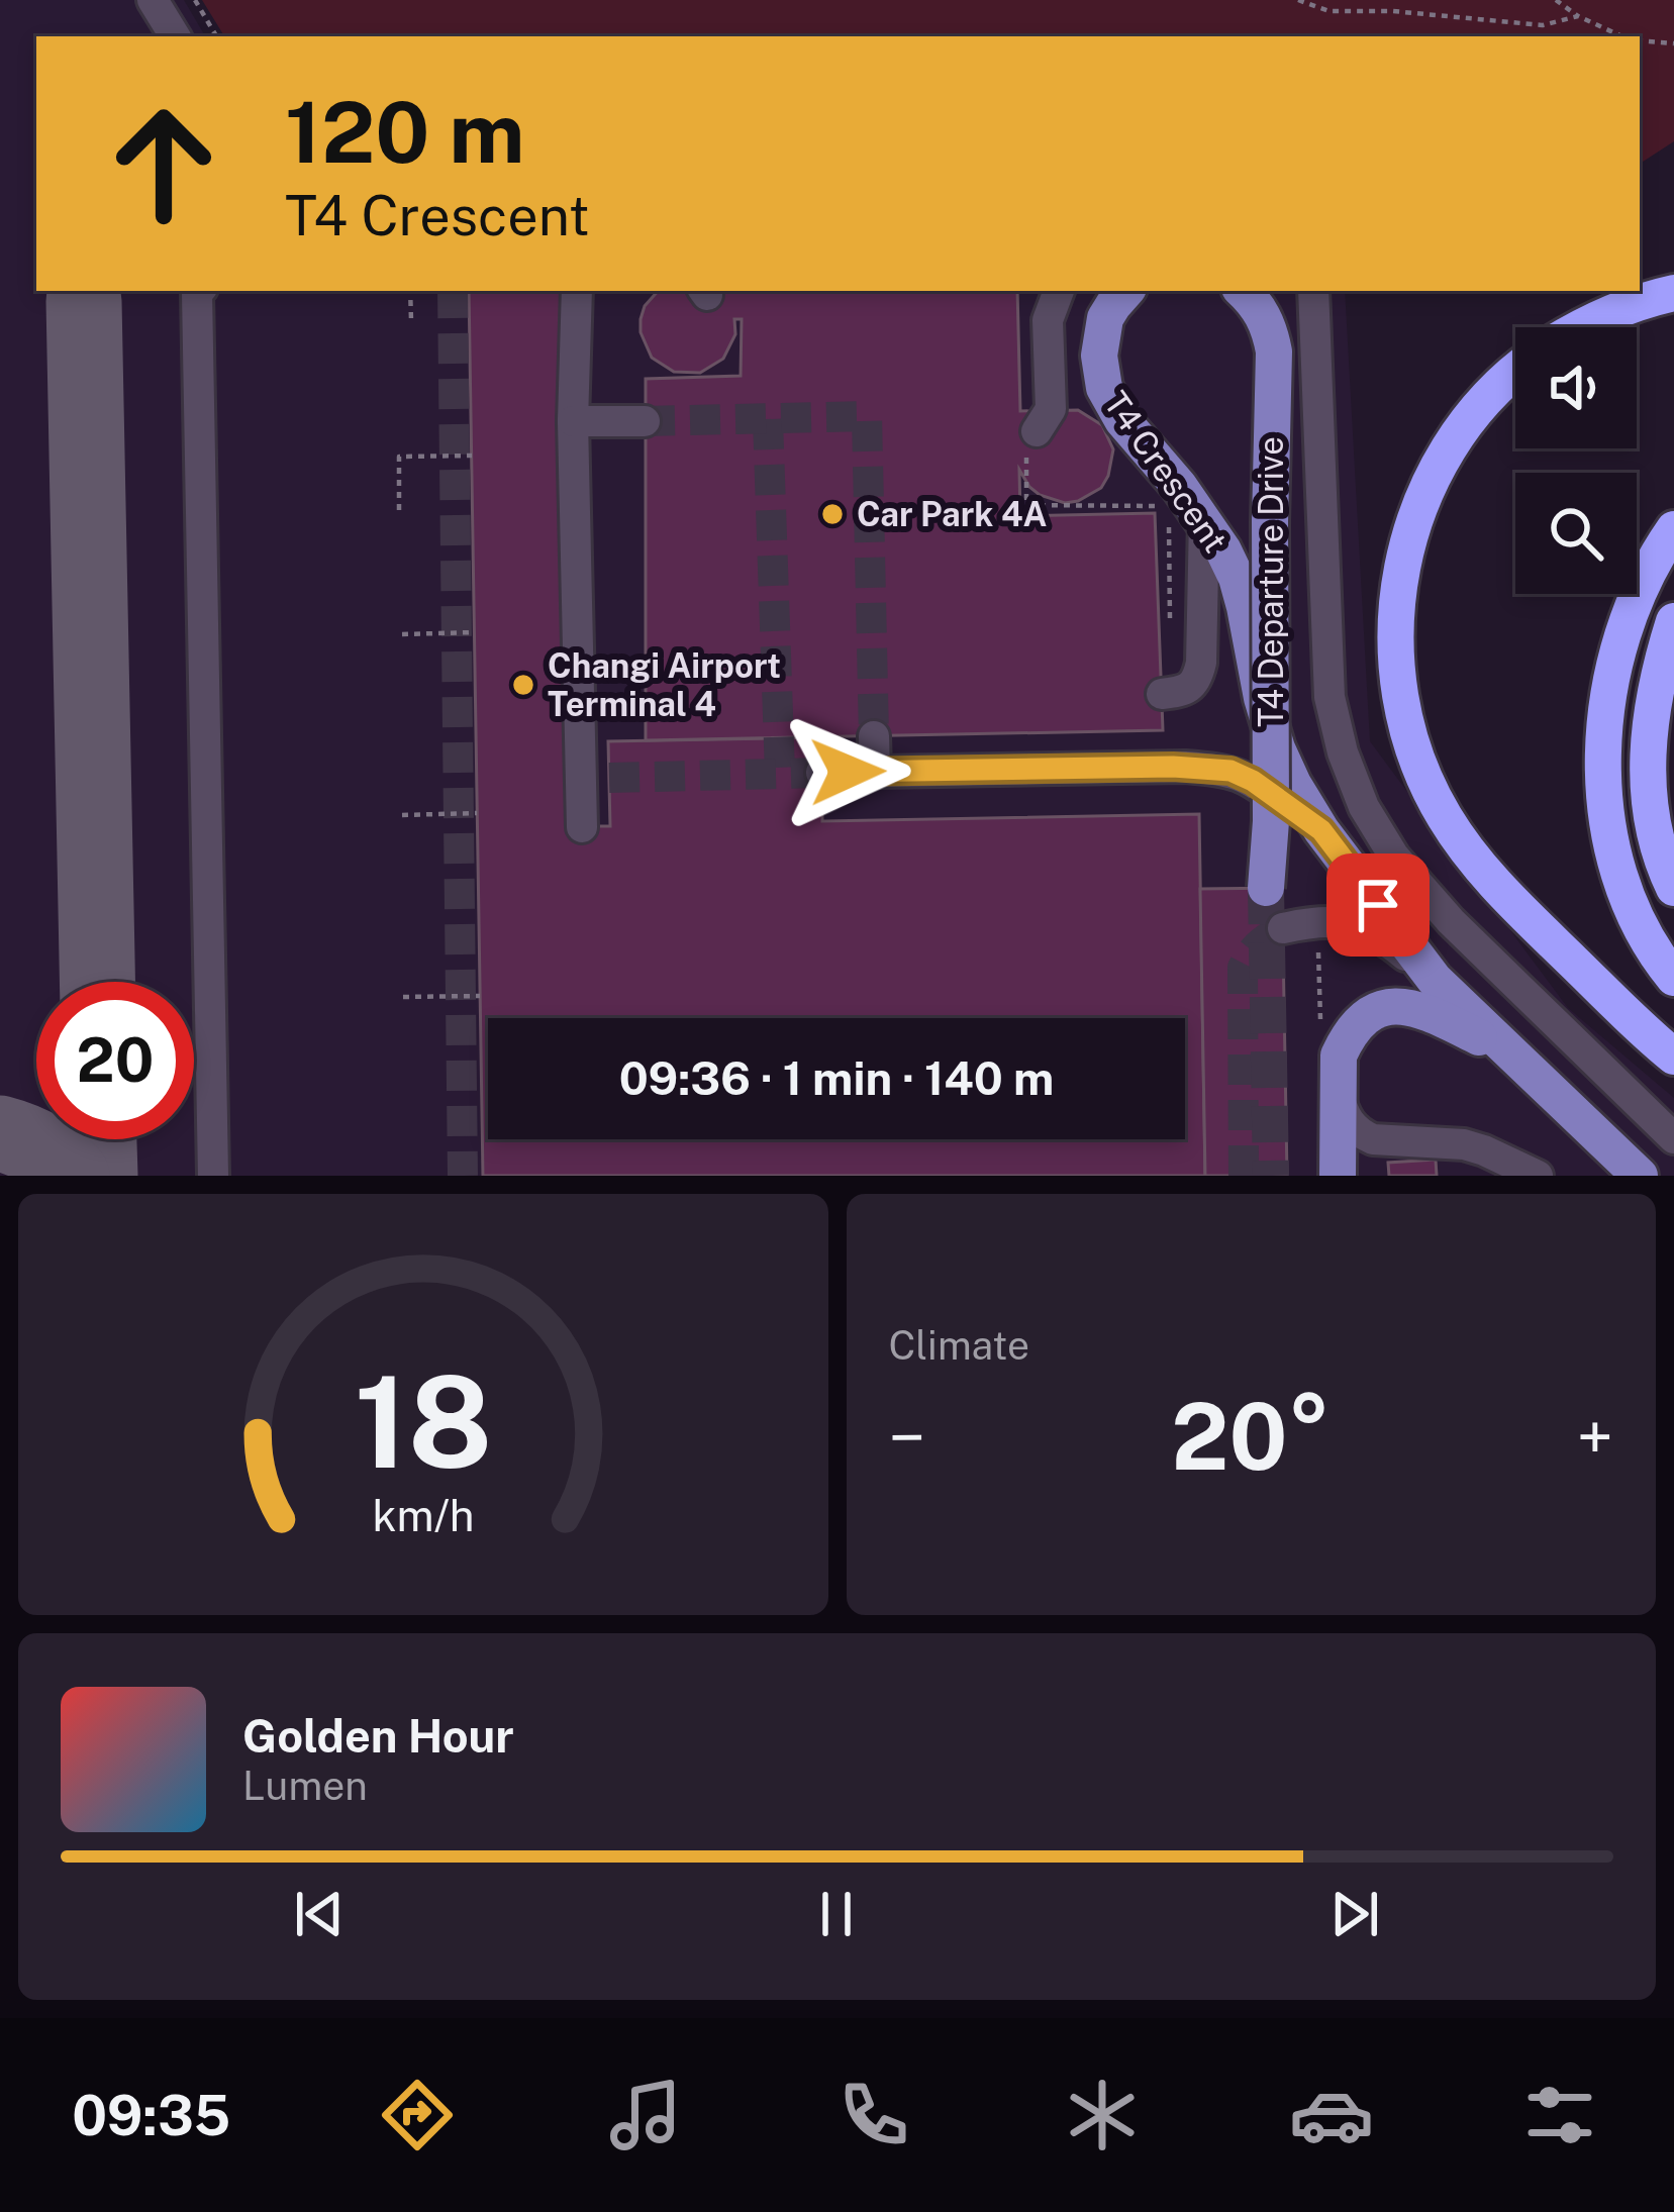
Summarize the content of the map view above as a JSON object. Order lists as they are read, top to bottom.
{
  "streets": {
    "main road": ["T4 Crescent", "T4 Departure Drive"]
  },
  "places": ["Car Park 4A", "Changi Airport Terminal 4"],
  "page": {
    "turn": ["120 m", "T4 Crescent"],
    "limit": "20",
    "trip": "09:36 · 1 min · 140 m",
    "tile": "Climate",
    "heat": ["−", "20°", "+"],
    "song": ["Golden Hour", "Lumen"],
    "tabs": "09:35",
    "gauge": ["18", "km/h"]
  }
}
